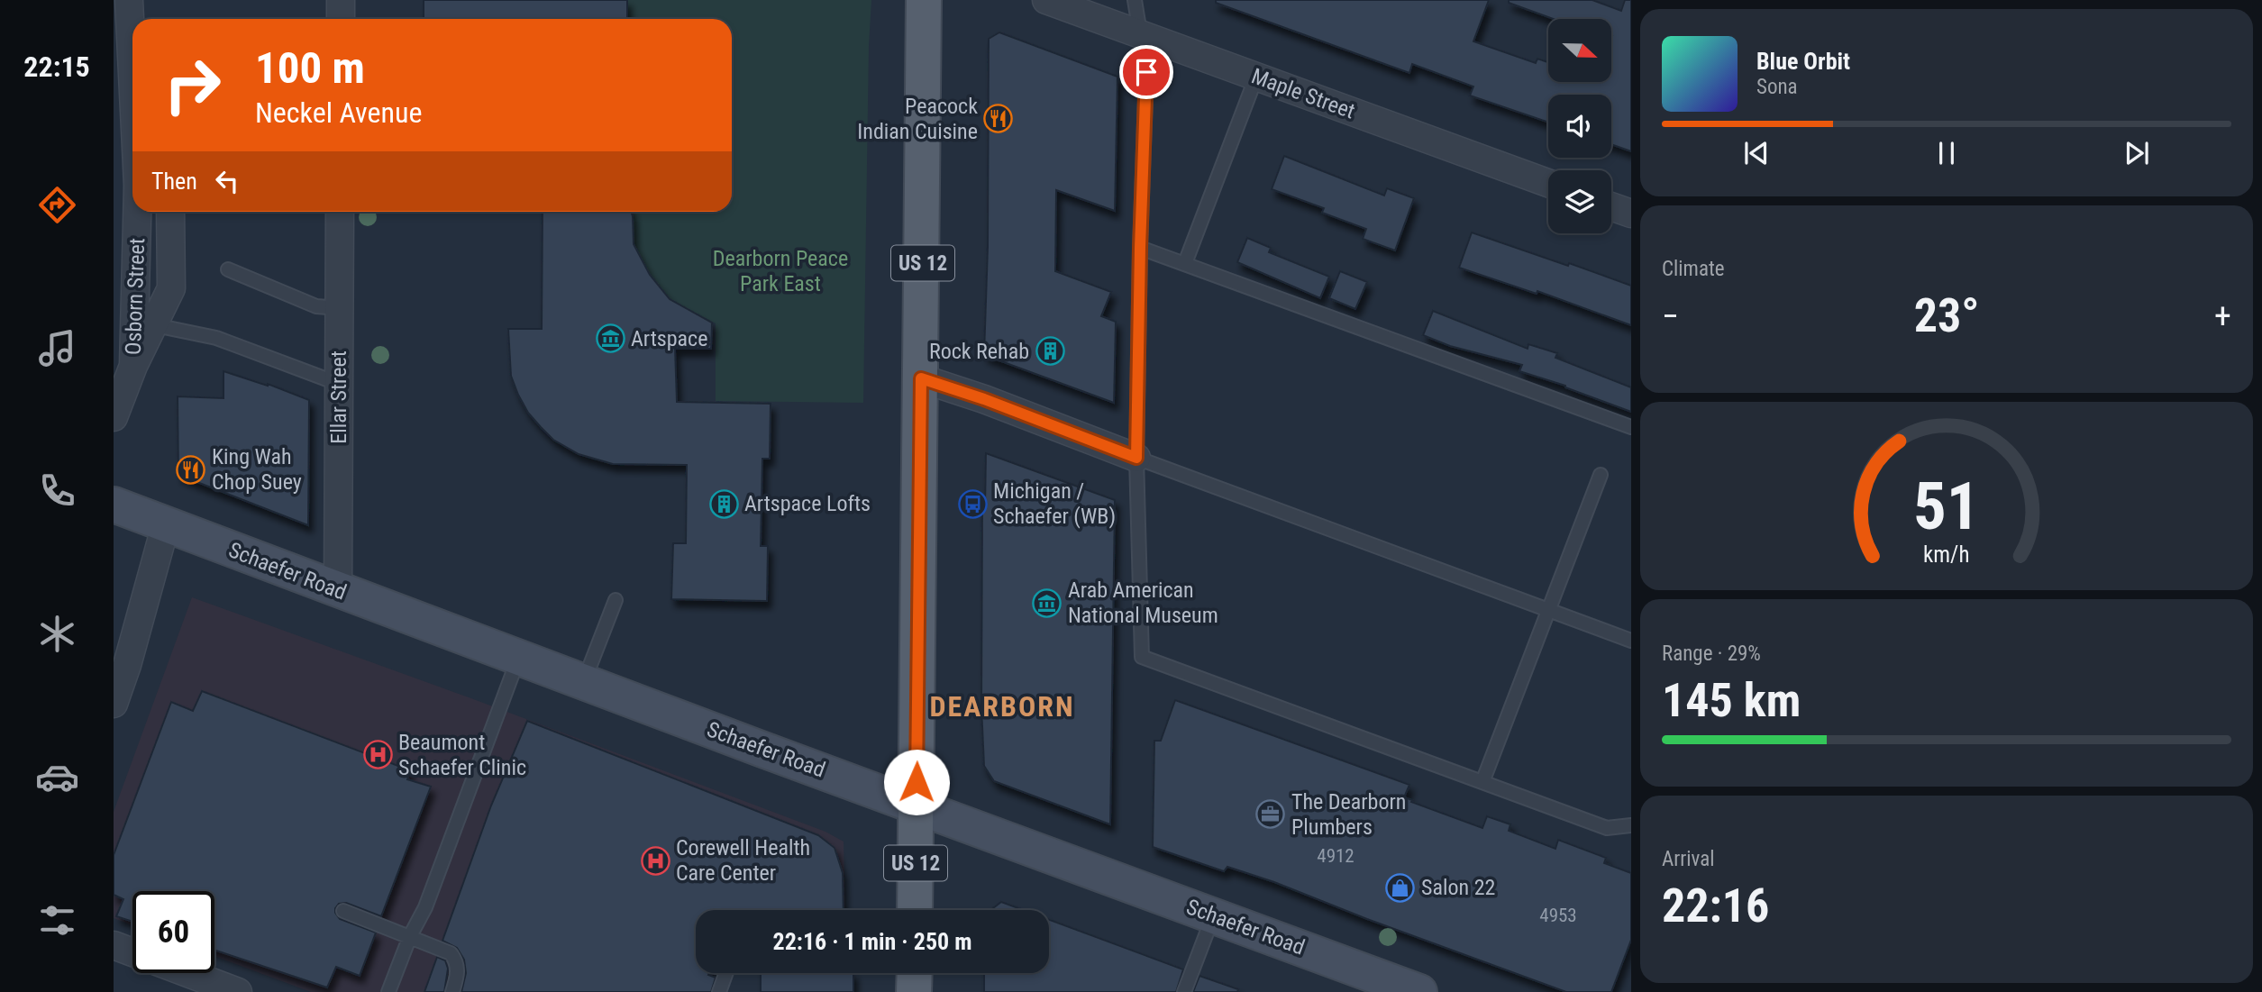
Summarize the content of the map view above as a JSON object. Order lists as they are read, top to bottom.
{
  "streets": {
    "main road": ["US 12", "Schaefer Road"],
    "street": ["Maple Street", "Osborn Street", "Ellar Street"]
  },
  "crossings": [
    ["US 12", "Schaefer Road"],
    ["Ellar Street", "Schaefer Road"]
  ],
  "districts": ["DEARBORN"],
  "parks": ["Dearborn Peace Park East"],
  "places": {
    "restaurant": ["Peacock Indian Cuisine", "King Wah Chop Suey"],
    "museum": ["Artspace", "Arab American National Museum"],
    "building": ["Rock Rehab", "Artspace Lofts"],
    "bus stop": ["Michigan / Schaefer (WB)"],
    "hospital": ["Beaumont Schaefer Clinic", "Corewell Health Care Center"],
    "office": ["The Dearborn Plumbers"],
    "shop": ["Salon 22"]
  },
  "house_numbers": ["4912", "4953"],
  "north": "right",
  "page": {
    "tabs": "22:15",
    "turn": ["100 m", "Neckel Avenue"],
    "song": ["Blue Orbit", "Sona"],
    "then": "Then",
    "tile": [
      "Climate",
      ["Range · 29%", "145 km"],
      ["Arrival", "22:16"]
    ],
    "heat": ["−", "23°", "+"],
    "limit": "60",
    "trip": "22:16 · 1 min · 250 m",
    "gauge": ["51", "km/h"]
  }
}
